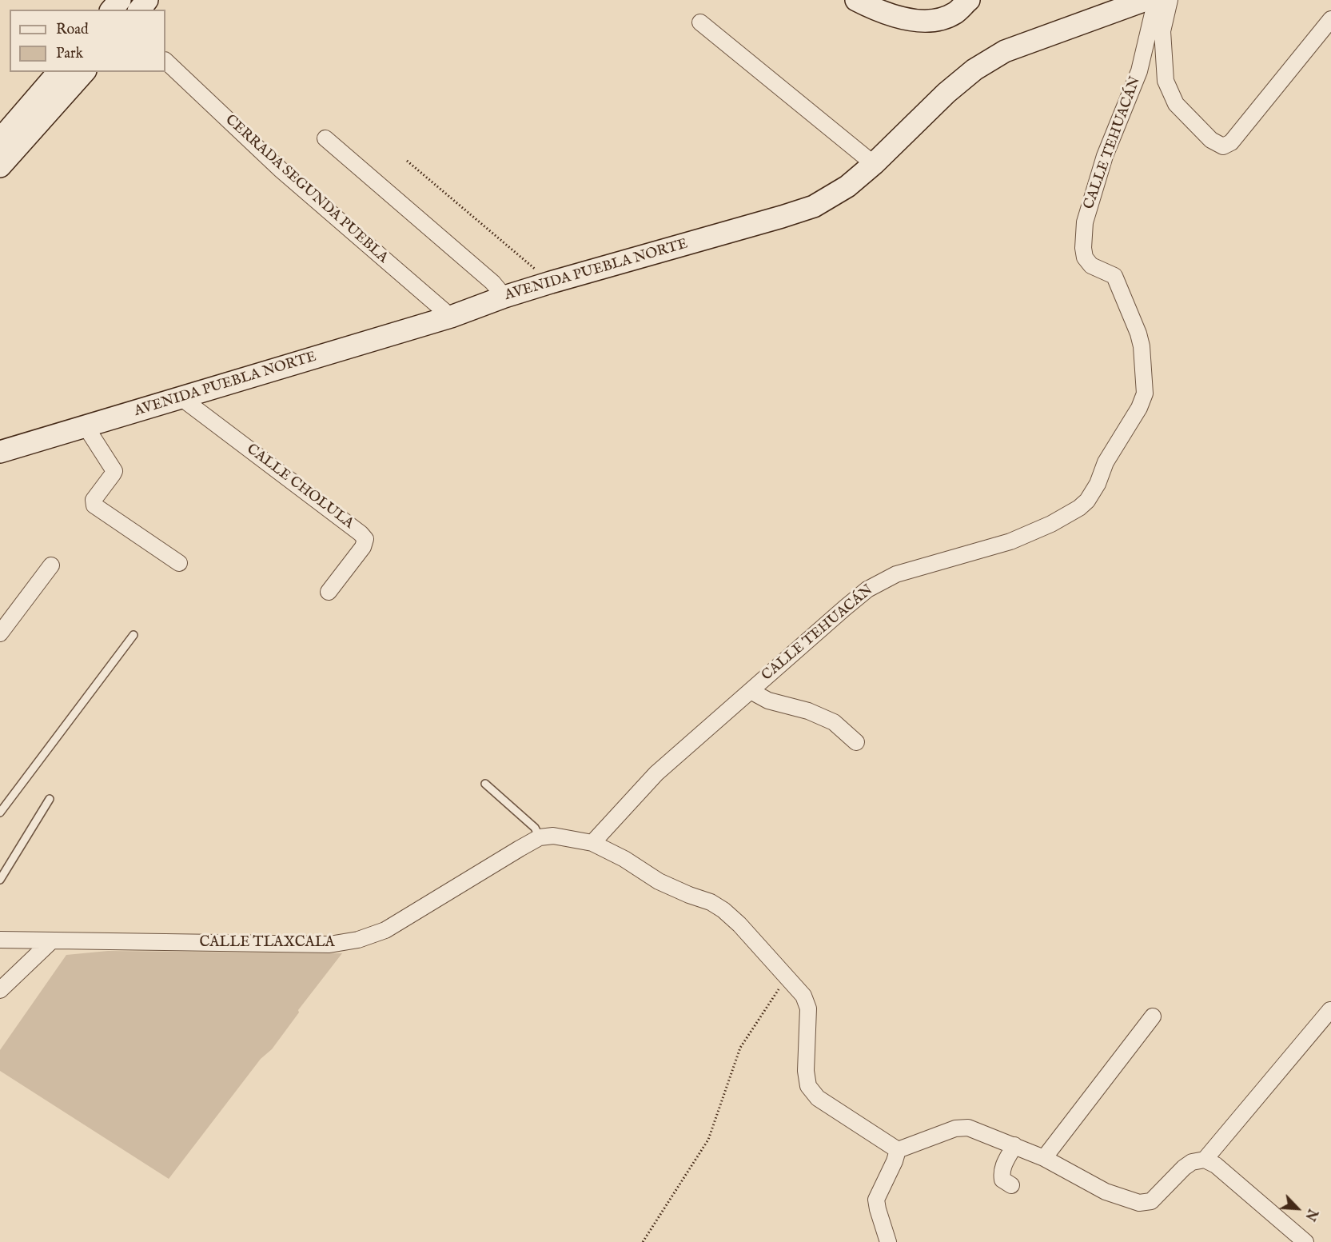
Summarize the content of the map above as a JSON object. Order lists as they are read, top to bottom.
{
  "streets": {
    "street": [
      "CALLE TEHUACÁN",
      "CERRADA SEGUNDA PUEBLA",
      "AVENIDA PUEBLA NORTE",
      "CALLE CHOLULA",
      "CALLE TLAXCALA"
    ]
  },
  "crossings": [
    ["CALLE TEHUACÁN", "CALLE TLAXCALA"],
    ["CERRADA SEGUNDA PUEBLA", "AVENIDA PUEBLA NORTE"],
    ["AVENIDA PUEBLA NORTE", "CALLE CHOLULA"]
  ],
  "legend": ["Road", "Park"],
  "north": "bottom right"
}
